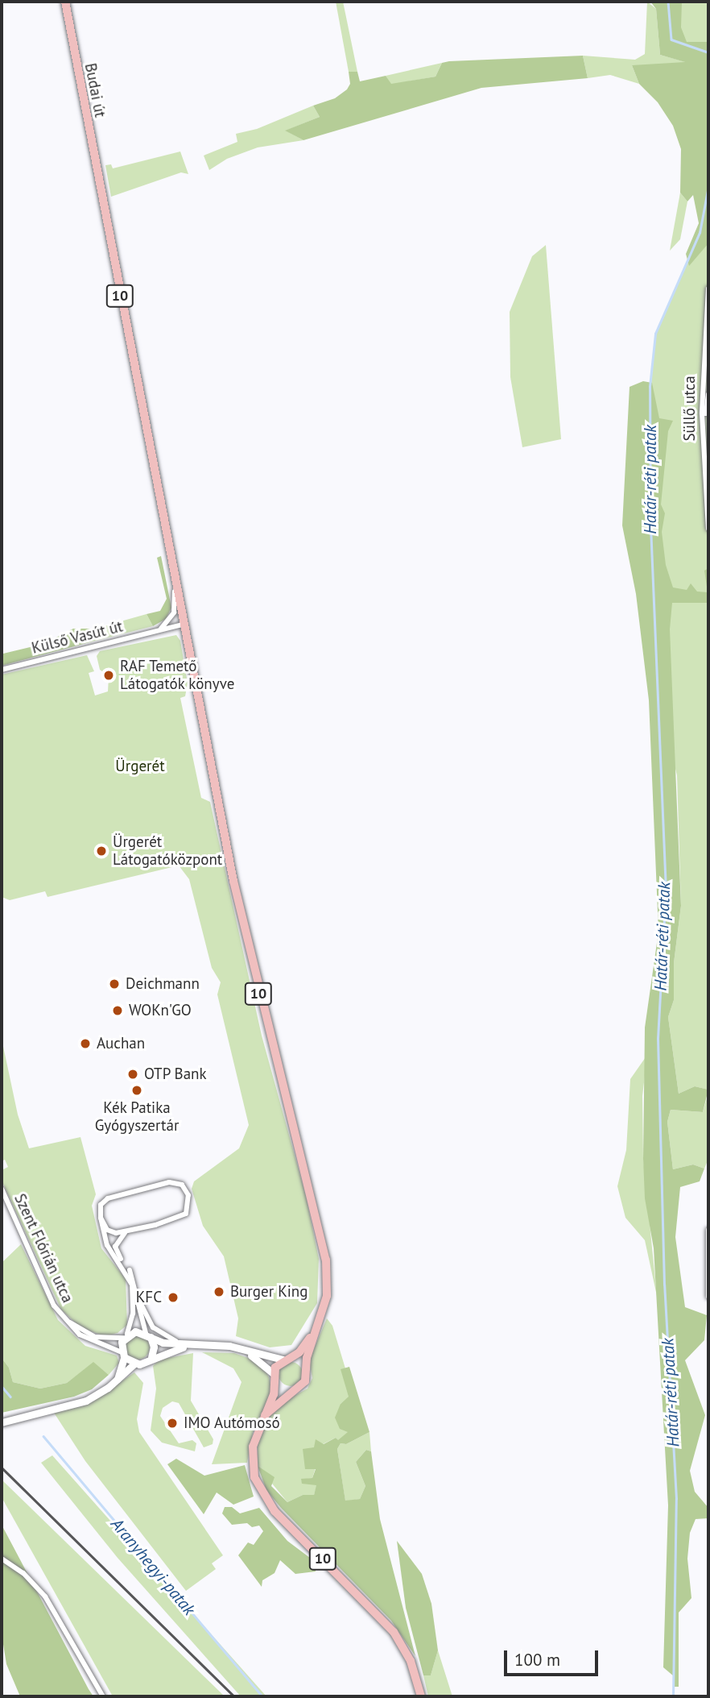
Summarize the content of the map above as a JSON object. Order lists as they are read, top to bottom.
{
  "streets": {
    "main road": ["Budai út", "10"],
    "street": ["Süllő utca", "Külső Vasút út", "Szent Flórián utca"]
  },
  "crossings": [
    ["Budai út", "10"],
    ["10", "Külső Vasút út"]
  ],
  "water": ["Határ-réti patak", "Aranyhegyi-patak"],
  "parks": ["Ürgerét"],
  "places": [
    "RAF Temető Látogatók könyve",
    "Ürgerét Látogatóközpont",
    "Deichmann",
    "WOKn'GO",
    "Auchan",
    "OTP Bank",
    "Kék Patika Gyógyszertár",
    "Burger King",
    "KFC",
    "IMO Autómosó"
  ],
  "scale_bar": "100 m"
}
